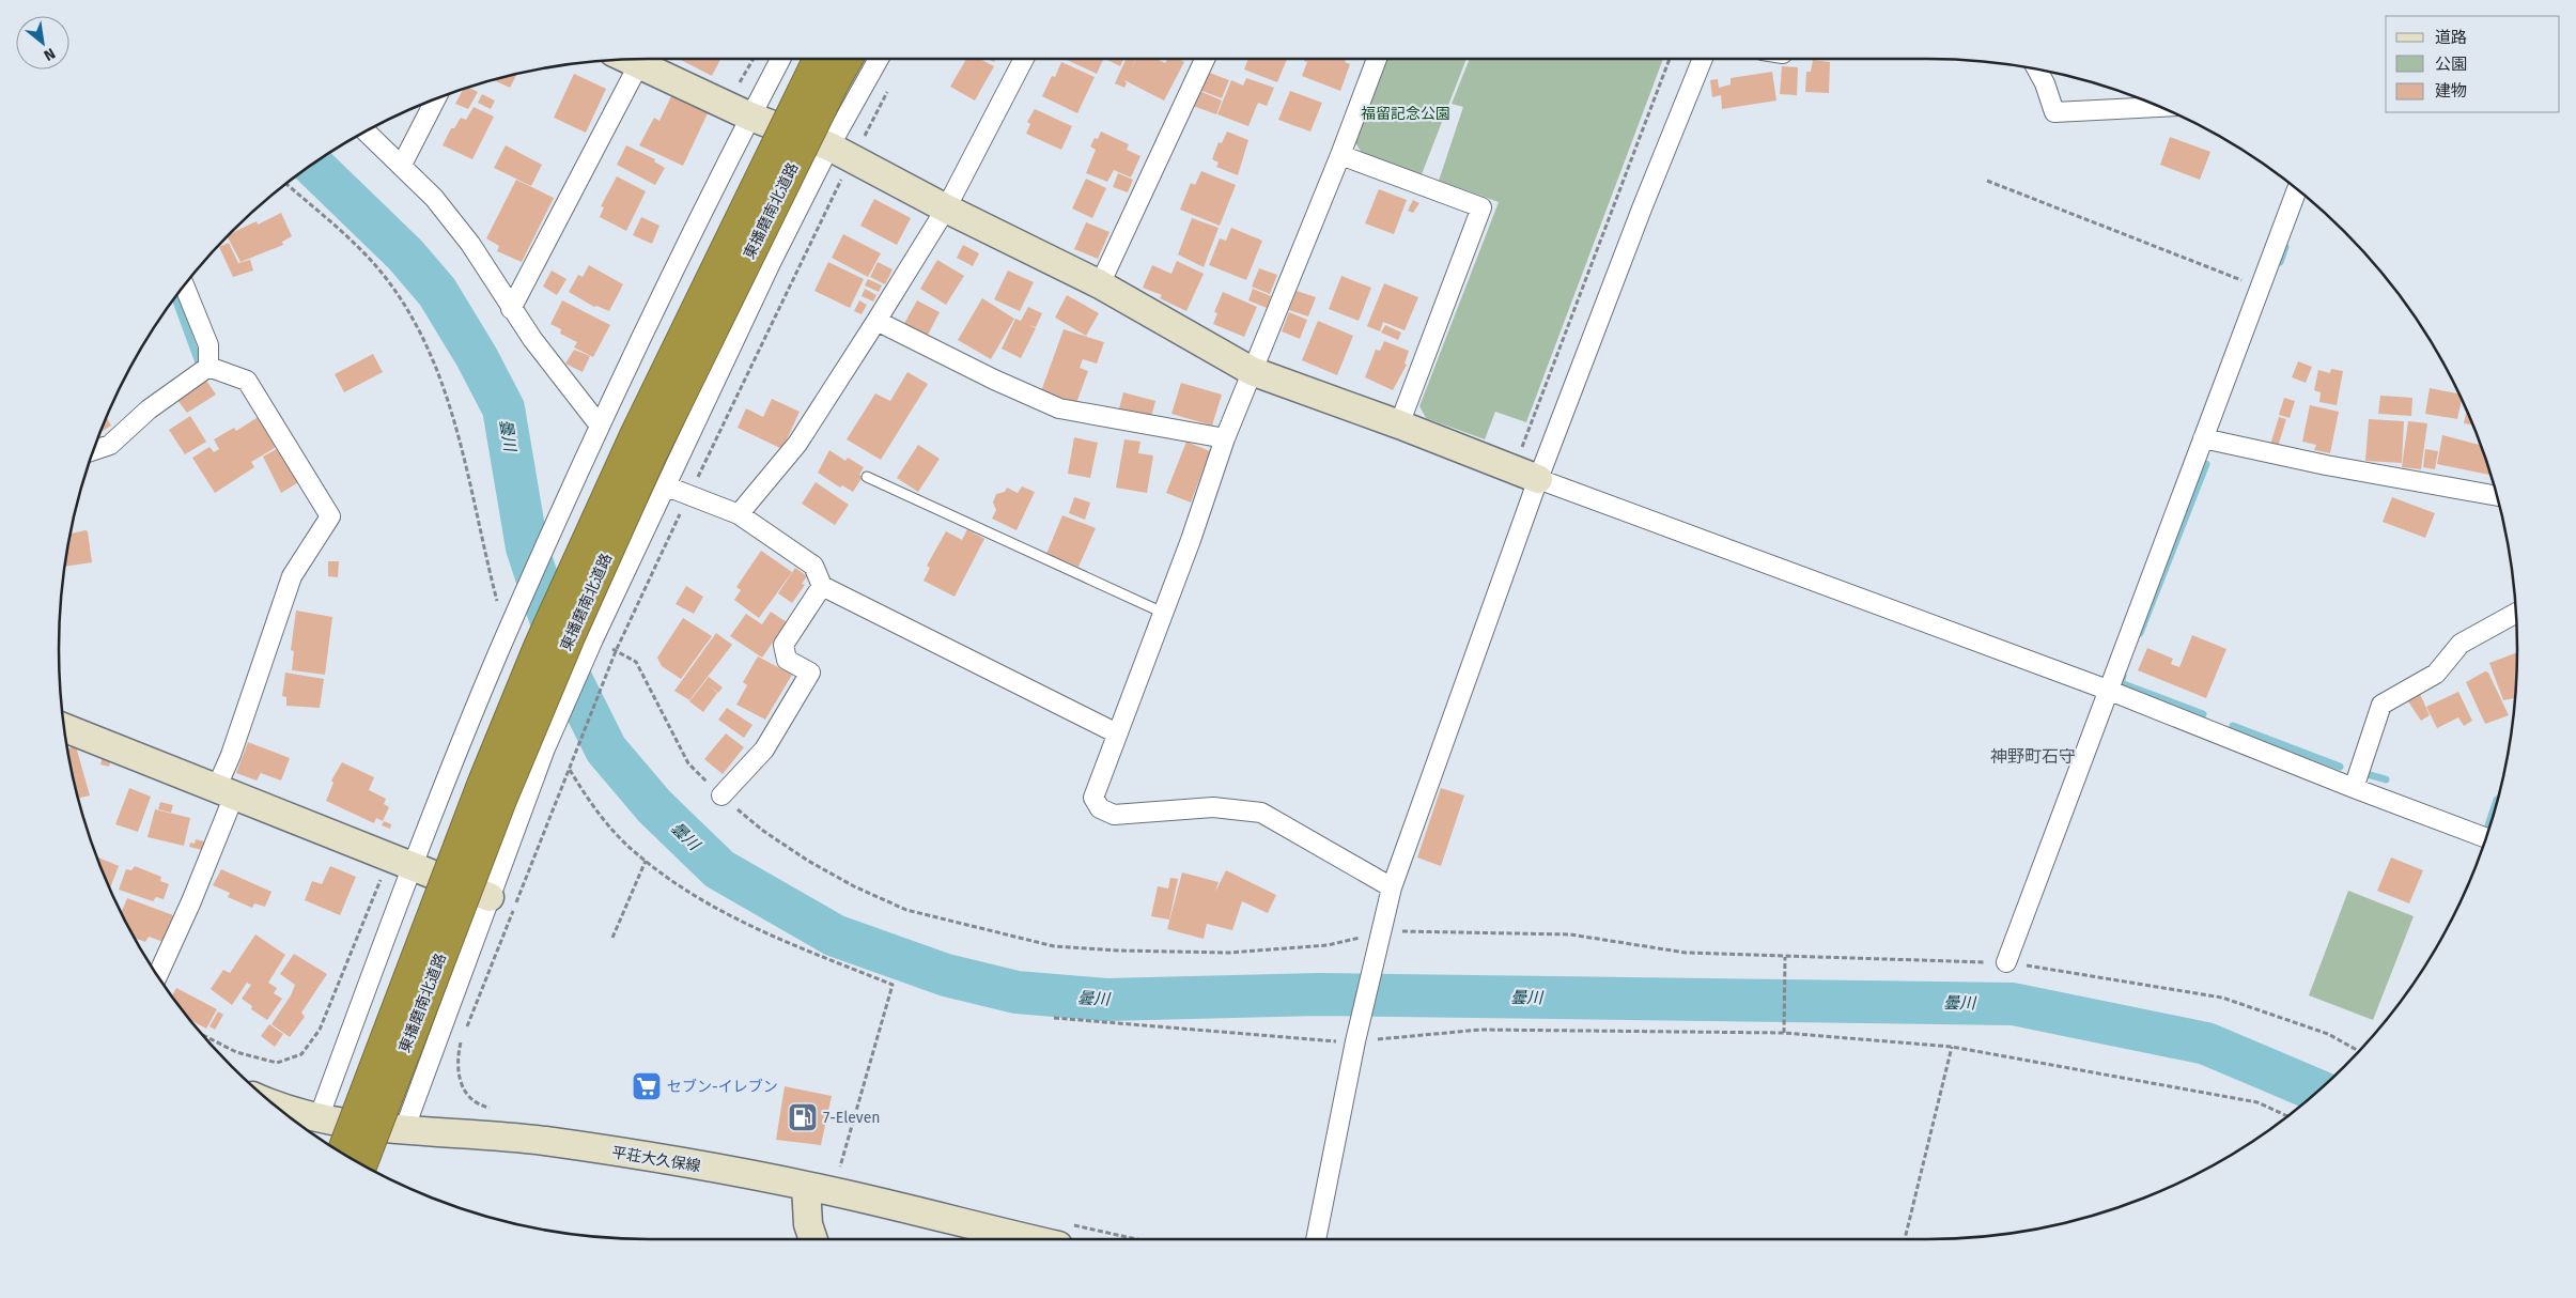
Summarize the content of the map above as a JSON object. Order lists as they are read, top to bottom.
{
  "streets": {
    "highway": ["東播磨南北道路"],
    "street": ["平荘大久保線"]
  },
  "districts": ["神野町石守"],
  "water": ["曇川"],
  "parks": ["福留記念公園"],
  "places": {
    "supermarket": ["セブン-イレブン"],
    "fuel station": ["7-Eleven"]
  },
  "legend": ["道路", "公園", "建物"],
  "north": "bottom right"
}
